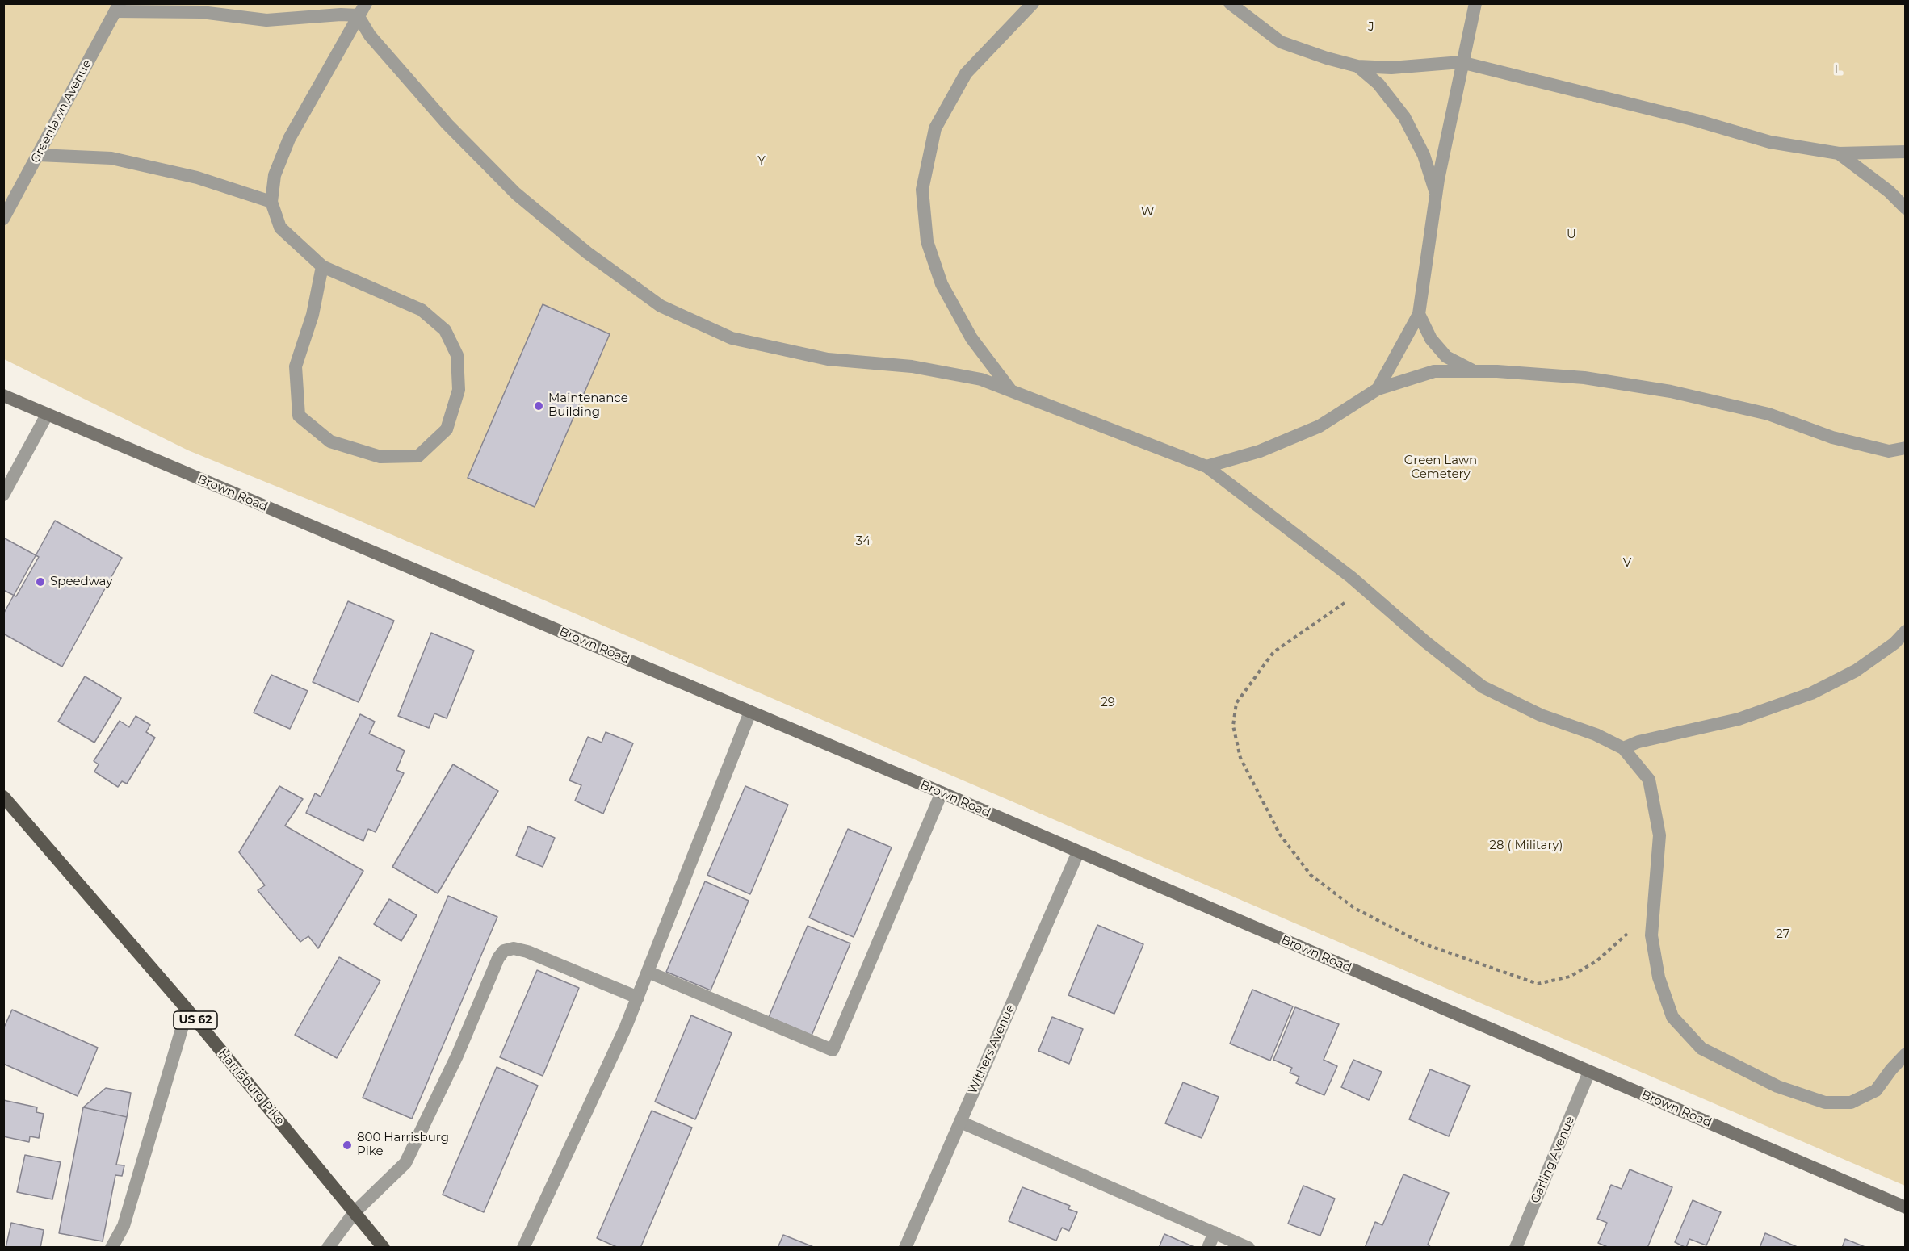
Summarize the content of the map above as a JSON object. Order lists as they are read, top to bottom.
{
  "streets": {
    "main road": ["Brown Road", "US 62", "Harrisburg Pike"],
    "street": ["Greenlawn Avenue", "Withers Avenue", "Garling Avenue"]
  },
  "crossings": [
    ["Brown Road", "Withers Avenue"],
    ["Brown Road", "Garling Avenue"]
  ],
  "parks": [
    "J",
    "L",
    "Y",
    "W",
    "U",
    "Green Lawn Cemetery",
    "34",
    "V",
    "29",
    "28 ( Military)",
    "27"
  ],
  "places": ["Maintenance Building", "Speedway", "800 Harrisburg Pike"]
}
